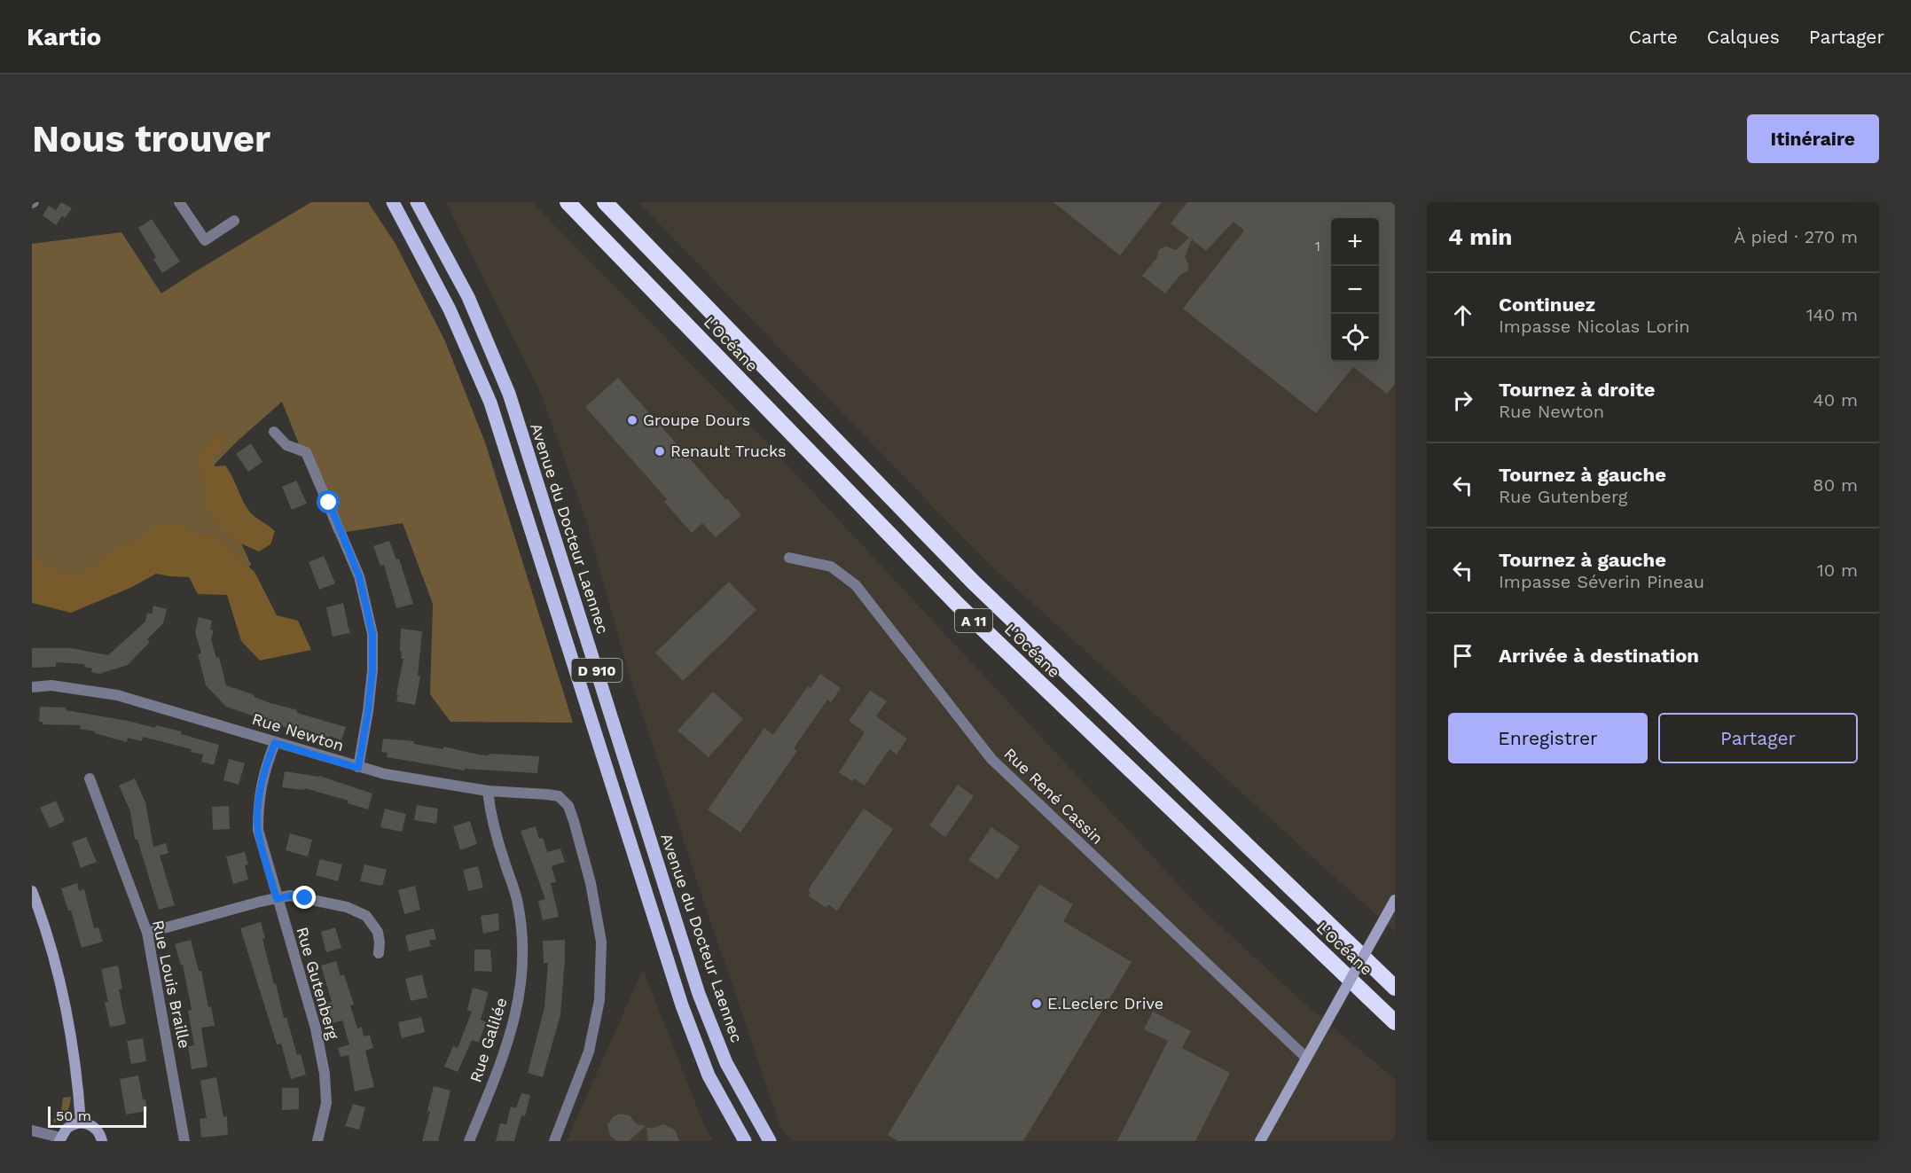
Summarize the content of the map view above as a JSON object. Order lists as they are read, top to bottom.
{
  "streets": {
    "highway": ["L’Océane", "A 11"],
    "main road": ["Avenue du Docteur Laennec", "D 910"],
    "street": [
      "Rue Newton",
      "Rue René Cassin",
      "Rue Gutenberg",
      "Rue Louis Braille",
      "Rue Galilée"
    ]
  },
  "crossings": [
    ["Rue Newton", "Rue Gutenberg"],
    ["Rue Newton", "Rue Galilée"]
  ],
  "places": ["Groupe Dours", "Renault Trucks", "E.Leclerc Drive"],
  "house_numbers": ["1"],
  "scale_bar": "50 m",
  "page": {
    "header": "Kartio",
    "nav": ["Carte", "Calques", "Partager"],
    "buttons": [
      "Itinéraire",
      ["Enregistrer", "Partager"]
    ],
    "title": "Nous trouver",
    "heading": ["4 min", "À pied · 270 m"],
    "map_buttons": ["+", "−"],
    "list": [
      ["Continuez", "Impasse Nicolas Lorin", "140 m"],
      ["Tournez à droite", "Rue Newton", "40 m"],
      ["Tournez à gauche", "Rue Gutenberg", "80 m"],
      ["Tournez à gauche", "Impasse Séverin Pineau", "10 m"],
      "Arrivée à destination"
    ],
    "scale": "50 m"
  }
}
